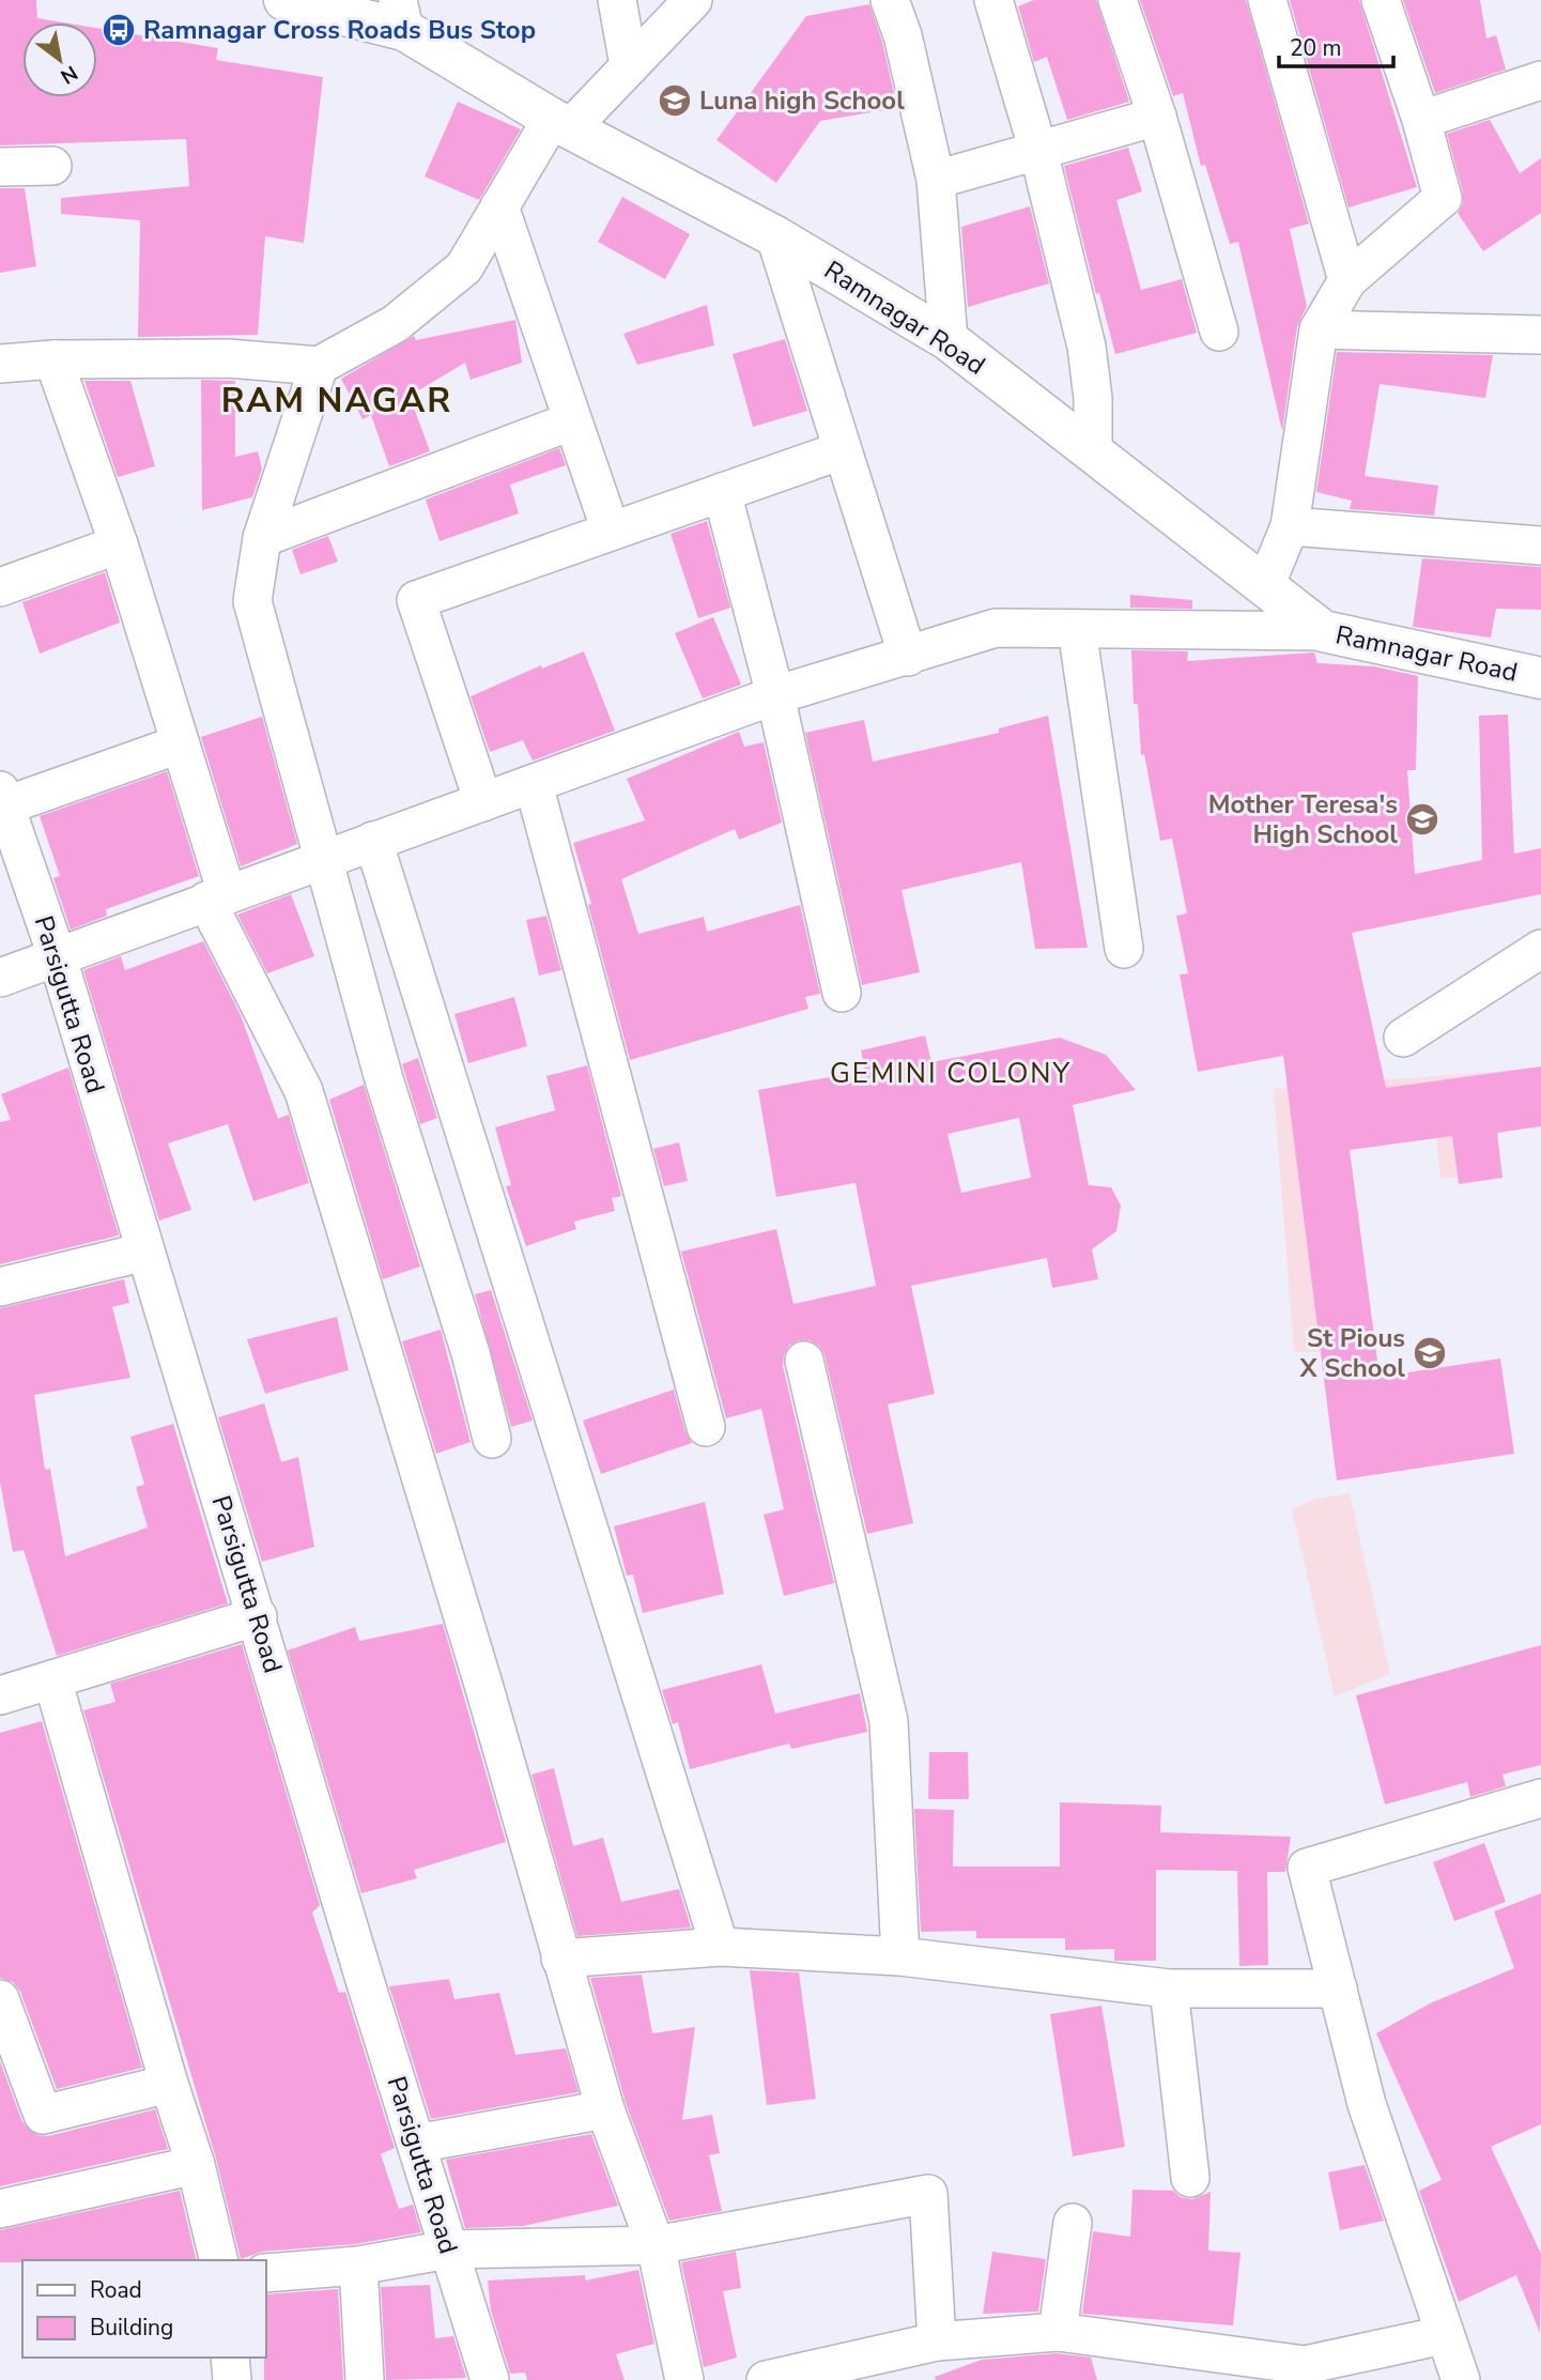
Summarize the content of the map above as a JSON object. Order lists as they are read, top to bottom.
{
  "streets": {
    "main road": ["Ramnagar Road"],
    "street": ["Parsigutta Road"]
  },
  "districts": ["RAM NAGAR", "GEMINI COLONY"],
  "places": {
    "bus stop": ["Ramnagar Cross Roads Bus Stop"],
    "school or university": ["Luna high School", "Mother Teresa's High School", "St Pious X School"]
  },
  "legend": ["Road", "Building"],
  "scale_bar": "20 m",
  "north": "bottom right"
}
